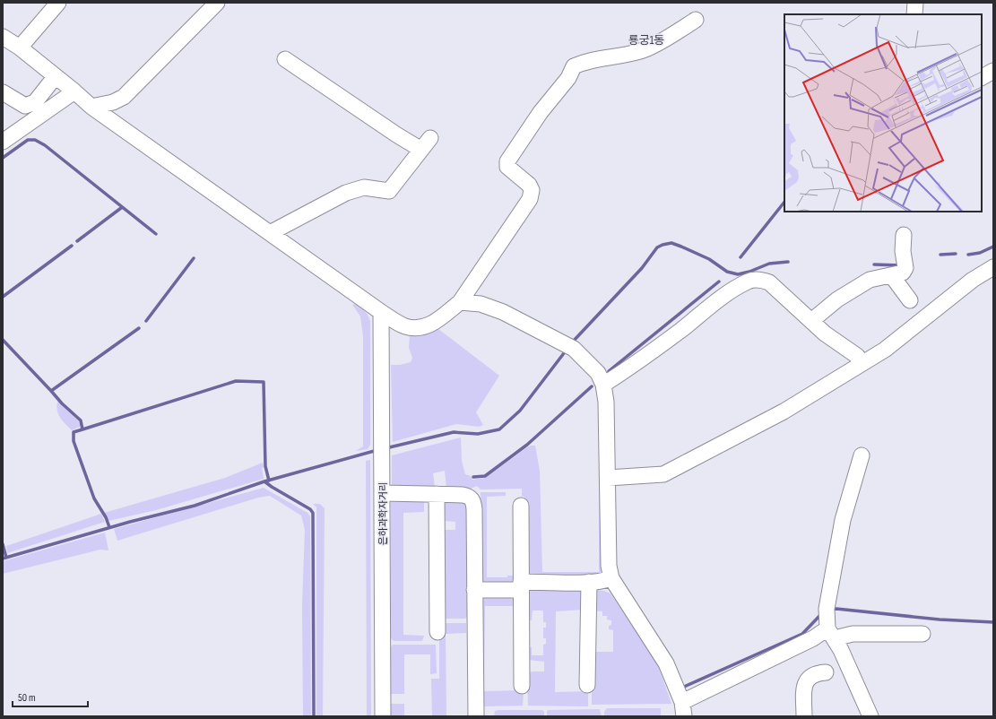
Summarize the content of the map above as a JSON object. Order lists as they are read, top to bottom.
{
  "streets": {
    "street": ["은하과학자거리"]
  },
  "districts": ["룡궁1동"],
  "scale_bar": "50 m"
}
